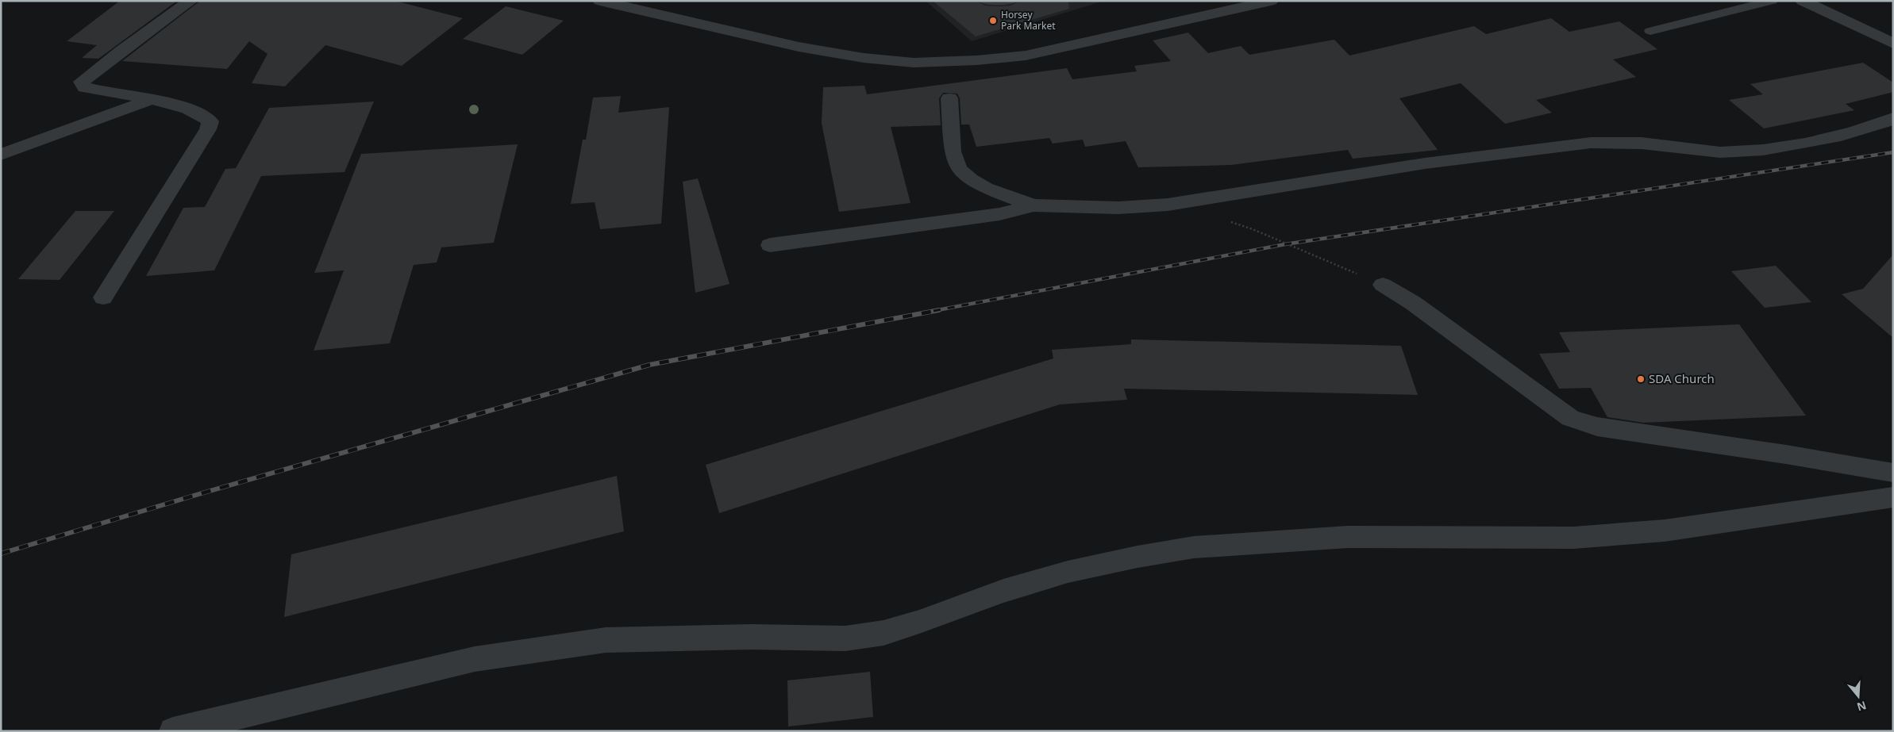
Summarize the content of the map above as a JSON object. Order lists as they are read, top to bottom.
{
  "places": ["Horsey Park Market", "SDA Church"],
  "north": "bottom"
}
